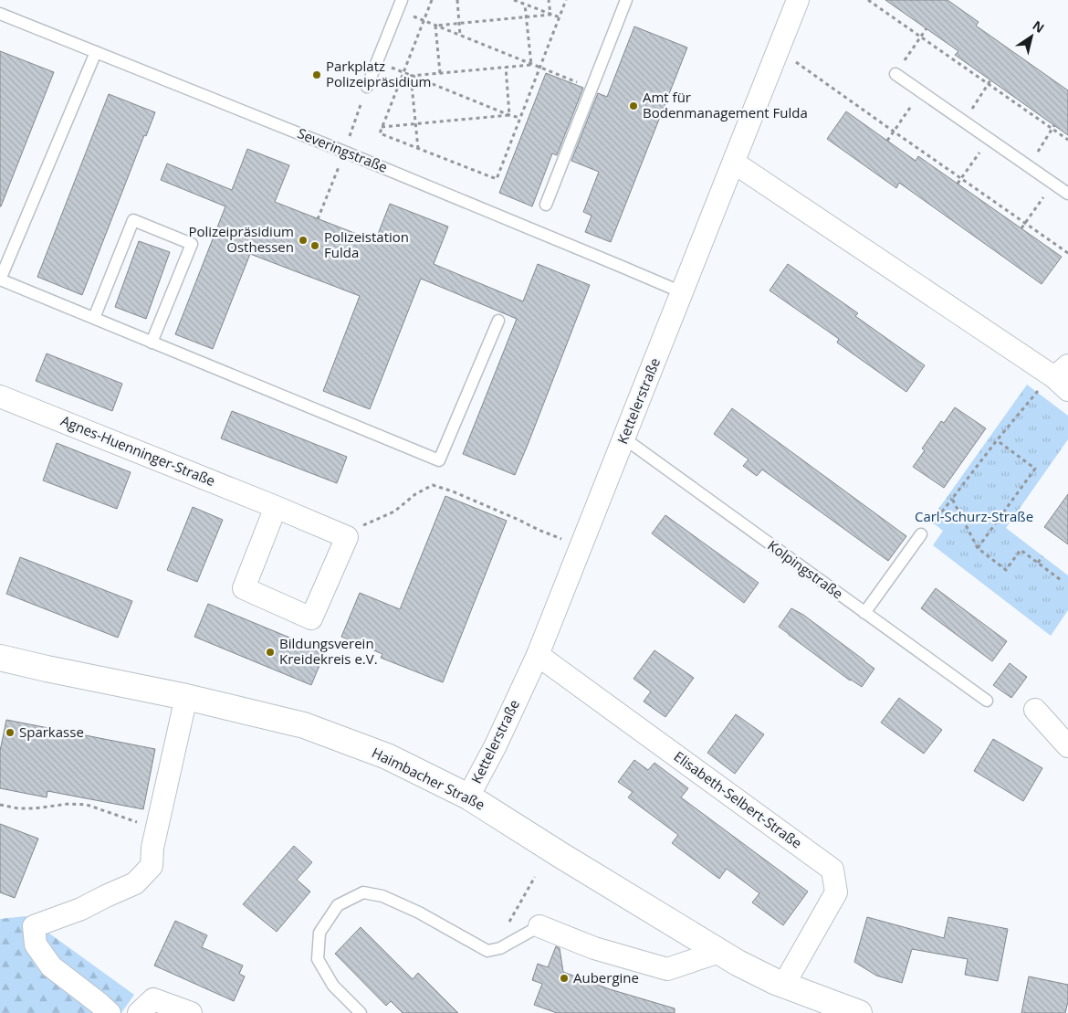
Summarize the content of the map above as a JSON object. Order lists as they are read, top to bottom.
{
  "streets": {
    "main road": ["Haimbacher Straße"],
    "street": ["Kettelerstraße", "Agnes-Huenninger-Straße", "Elisabeth-Selbert-Straße"],
    "lane": ["Severingstraße", "Kolpingstraße"]
  },
  "crossings": [
    ["Severingstraße", "Kettelerstraße"],
    ["Kettelerstraße", "Kolpingstraße"],
    ["Kettelerstraße", "Haimbacher Straße"],
    ["Kettelerstraße", "Elisabeth-Selbert-Straße"],
    ["Haimbacher Straße", "Elisabeth-Selbert-Straße"]
  ],
  "parks": ["Carl-Schurz-Straße"],
  "places": [
    "Parkplatz Polizeipräsidium",
    "Amt für Bodenmanagement Fulda",
    "Polizeipräsidium Osthessen",
    "Polizeistation Fulda",
    "Bildungsverein Kreidekreis e.V.",
    "Sparkasse",
    "Aubergine"
  ],
  "north": "top right"
}
